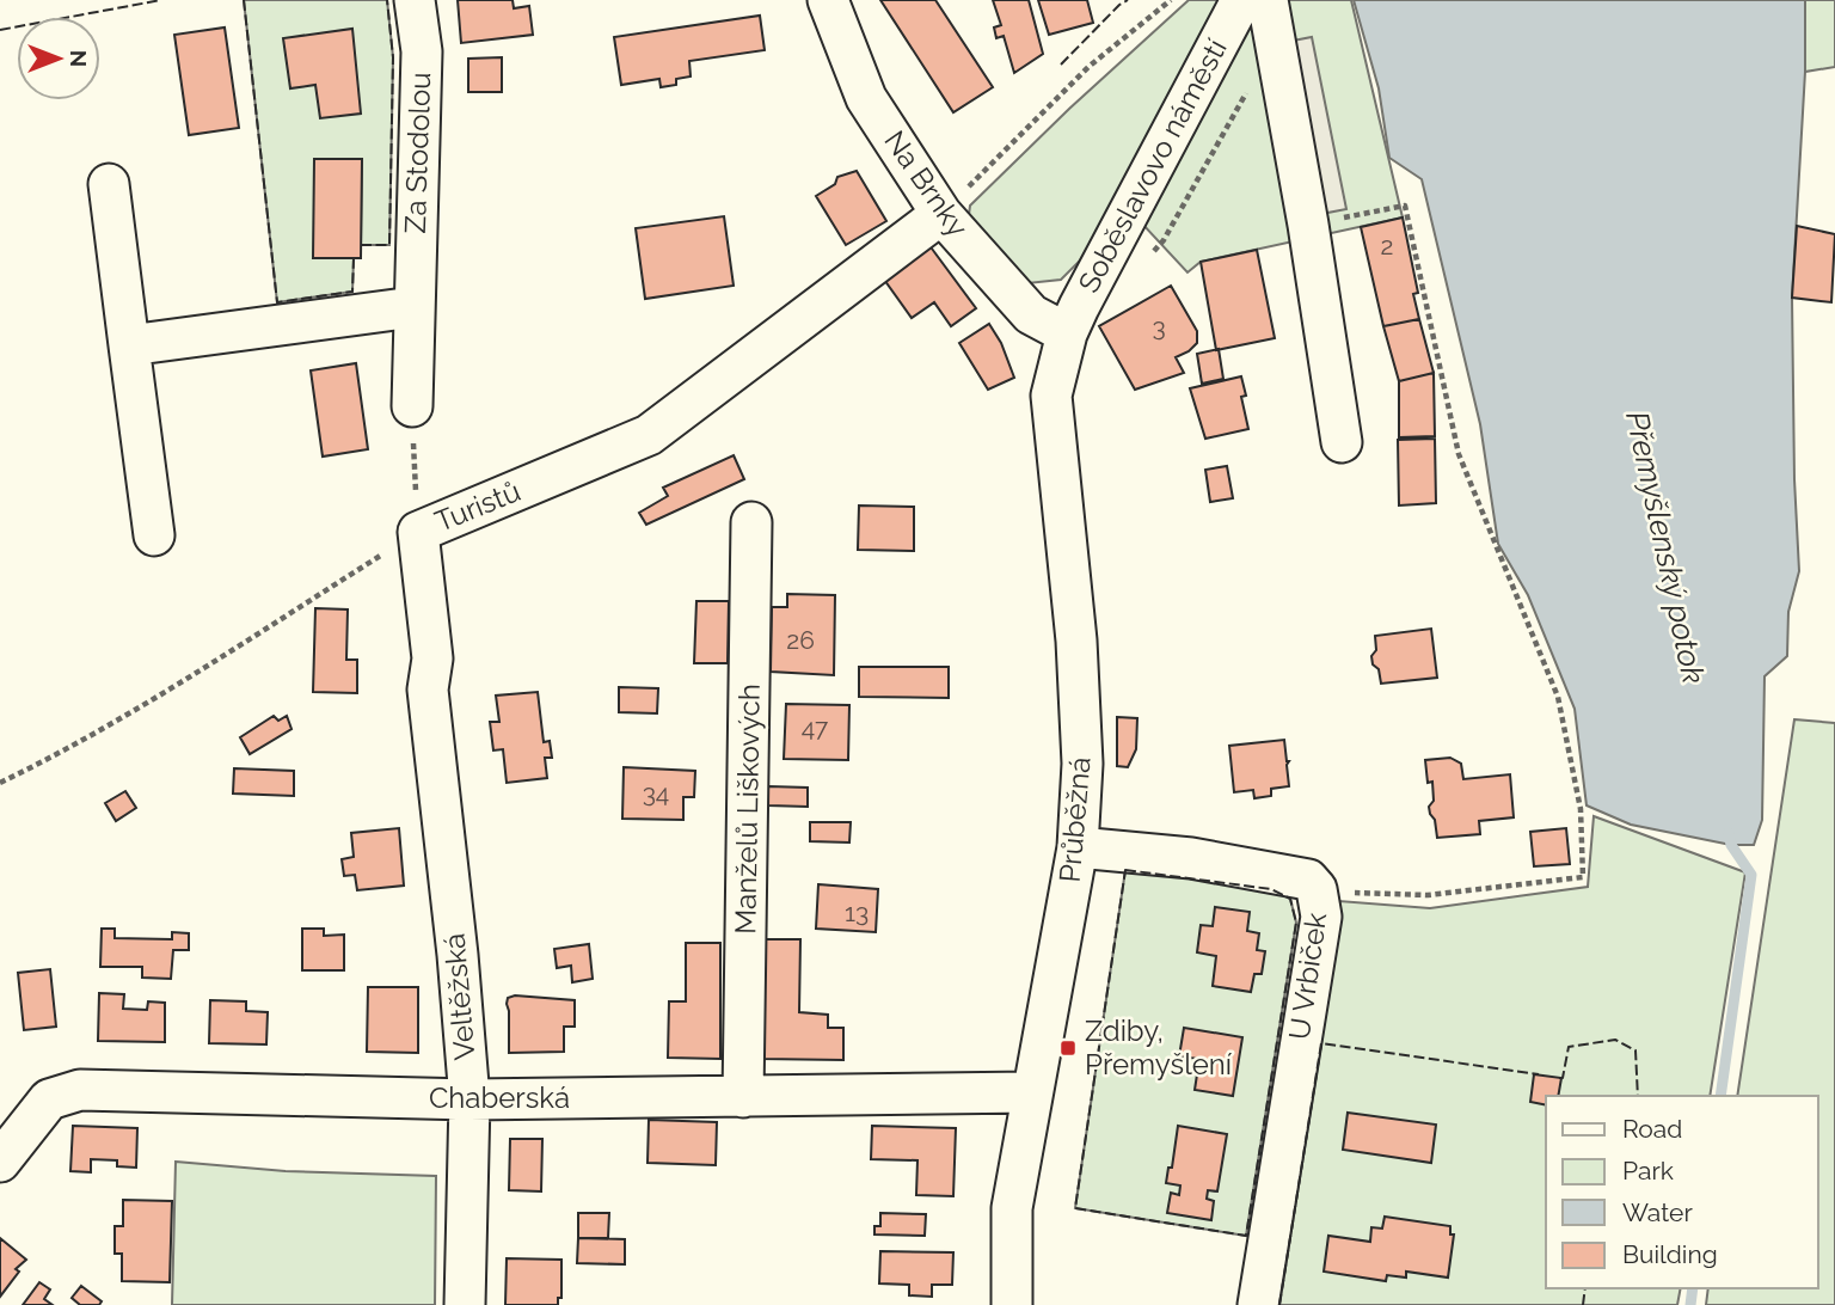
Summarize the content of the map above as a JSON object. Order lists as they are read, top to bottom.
{
  "streets": {
    "street": [
      "Za Stodolou",
      "Soběslavovo náměstí",
      "Na Brnky",
      "Turistů",
      "Manželů Liškových",
      "Průběžná",
      "U Vrbiček",
      "Veltěžská",
      "Chaberská"
    ]
  },
  "crossings": [
    ["Soběslavovo náměstí", "Na Brnky"],
    ["Soběslavovo náměstí", "Průběžná"],
    ["Na Brnky", "Turistů"],
    ["Na Brnky", "Průběžná"],
    ["Turistů", "Veltěžská"],
    ["Manželů Liškových", "Chaberská"],
    ["Průběžná", "U Vrbiček"],
    ["Průběžná", "Chaberská"],
    ["Veltěžská", "Chaberská"]
  ],
  "water": ["Přemyšlenský potok"],
  "places": {
    "transit": ["Zdiby, Přemyšlení"]
  },
  "house_numbers": [
    "2",
    "3",
    "26",
    "47",
    "34",
    "13"
  ],
  "legend": [
    "Road",
    "Park",
    "Water",
    "Building"
  ],
  "north": "right"
}
